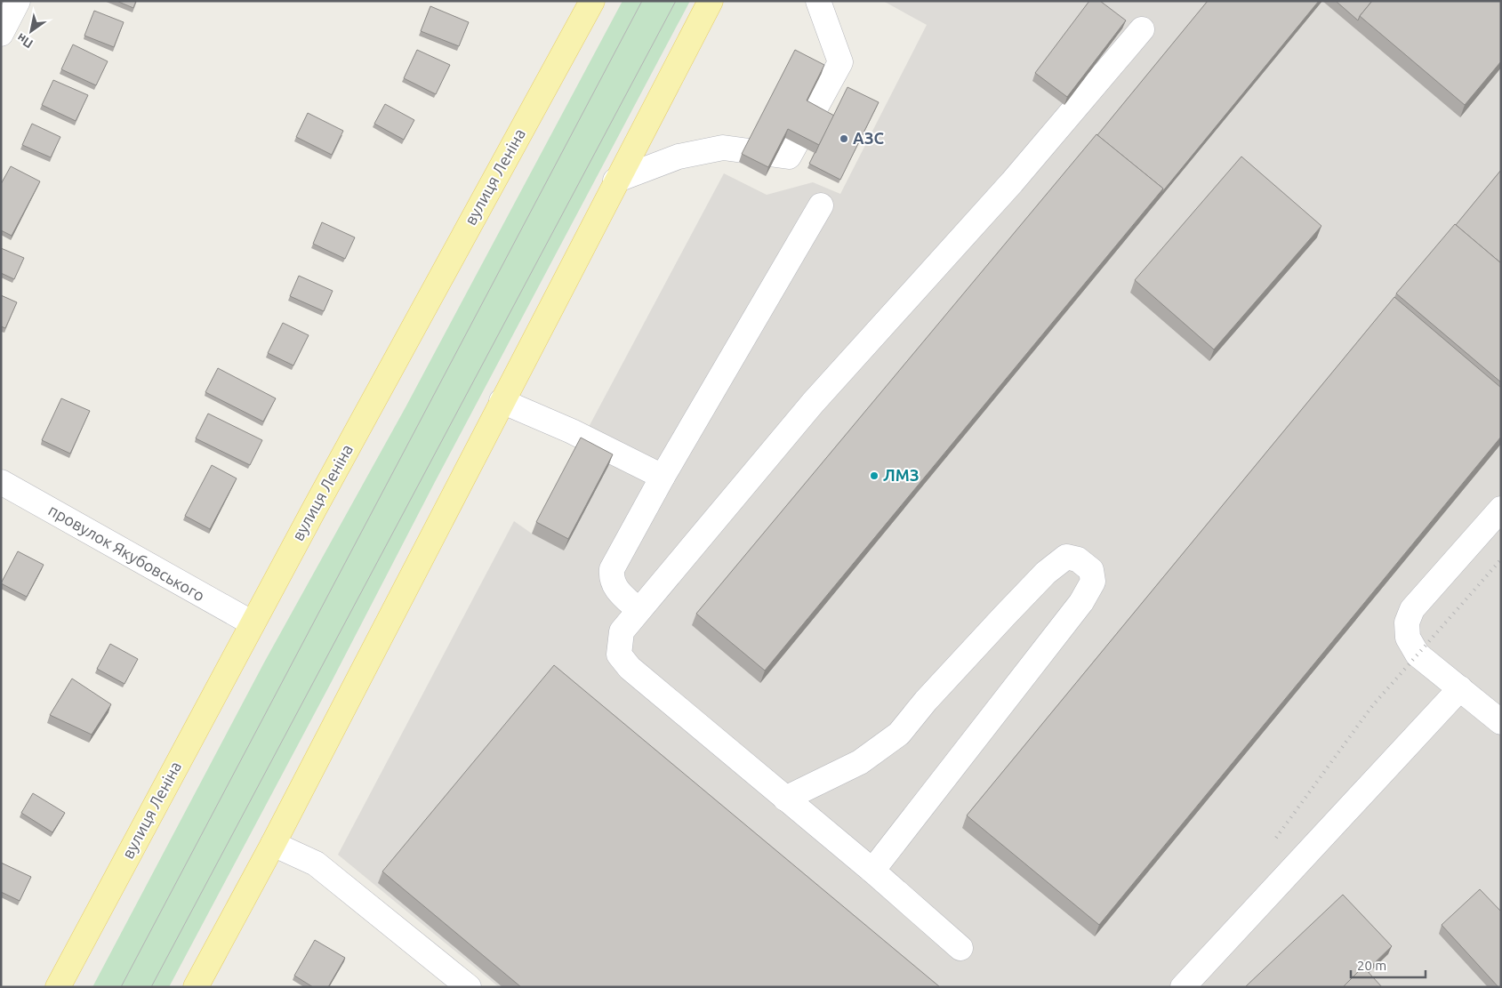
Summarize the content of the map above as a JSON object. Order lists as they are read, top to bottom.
{
  "streets": {
    "main road": ["вулиця Леніна"],
    "street": ["провулок Якубовського"]
  },
  "crossings": [
    ["вулиця Леніна", "провулок Якубовського"]
  ],
  "places": ["АЗС", "ЛМЗ"],
  "scale_bar": "20 m",
  "north": "bottom left"
}
